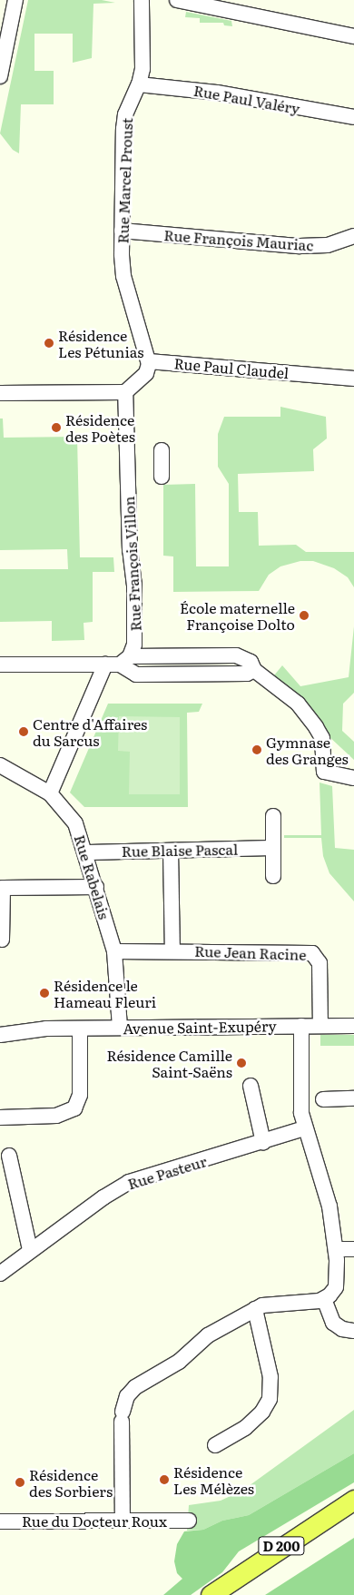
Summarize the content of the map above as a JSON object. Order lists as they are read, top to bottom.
{
  "streets": {
    "main road": ["D 200"],
    "street": [
      "Rue Paul Valéry",
      "Rue Marcel Proust",
      "Rue François Mauriac",
      "Rue Paul Claudel",
      "Rue François Villon",
      "Rue Blaise Pascal",
      "Rue Rabelais",
      "Rue Jean Racine",
      "Avenue Saint-Exupéry",
      "Rue Pasteur",
      "Rue du Docteur Roux"
    ]
  },
  "crossings": [
    ["Rue Paul Valéry", "Rue Marcel Proust"],
    ["Rue Marcel Proust", "Rue François Mauriac"],
    ["Rue Marcel Proust", "Rue Paul Claudel"],
    ["Rue François Villon", "Rue Rabelais"],
    ["Rue Blaise Pascal", "Rue Rabelais"],
    ["Rue Rabelais", "Rue Jean Racine"],
    ["Rue Rabelais", "Avenue Saint-Exupéry"],
    ["Rue Jean Racine", "Avenue Saint-Exupéry"]
  ],
  "places": [
    "Résidence Les Pétunias",
    "Résidence des Poètes",
    "École maternelle Françoise Dolto",
    "Centre d'Affaires du Sarcus",
    "Gymnase des Granges",
    "Résidence le Hameau Fleuri",
    "Résidence Camille Saint-Saëns",
    "Résidence Les Mélèzes",
    "Résidence des Sorbiers"
  ]
}
